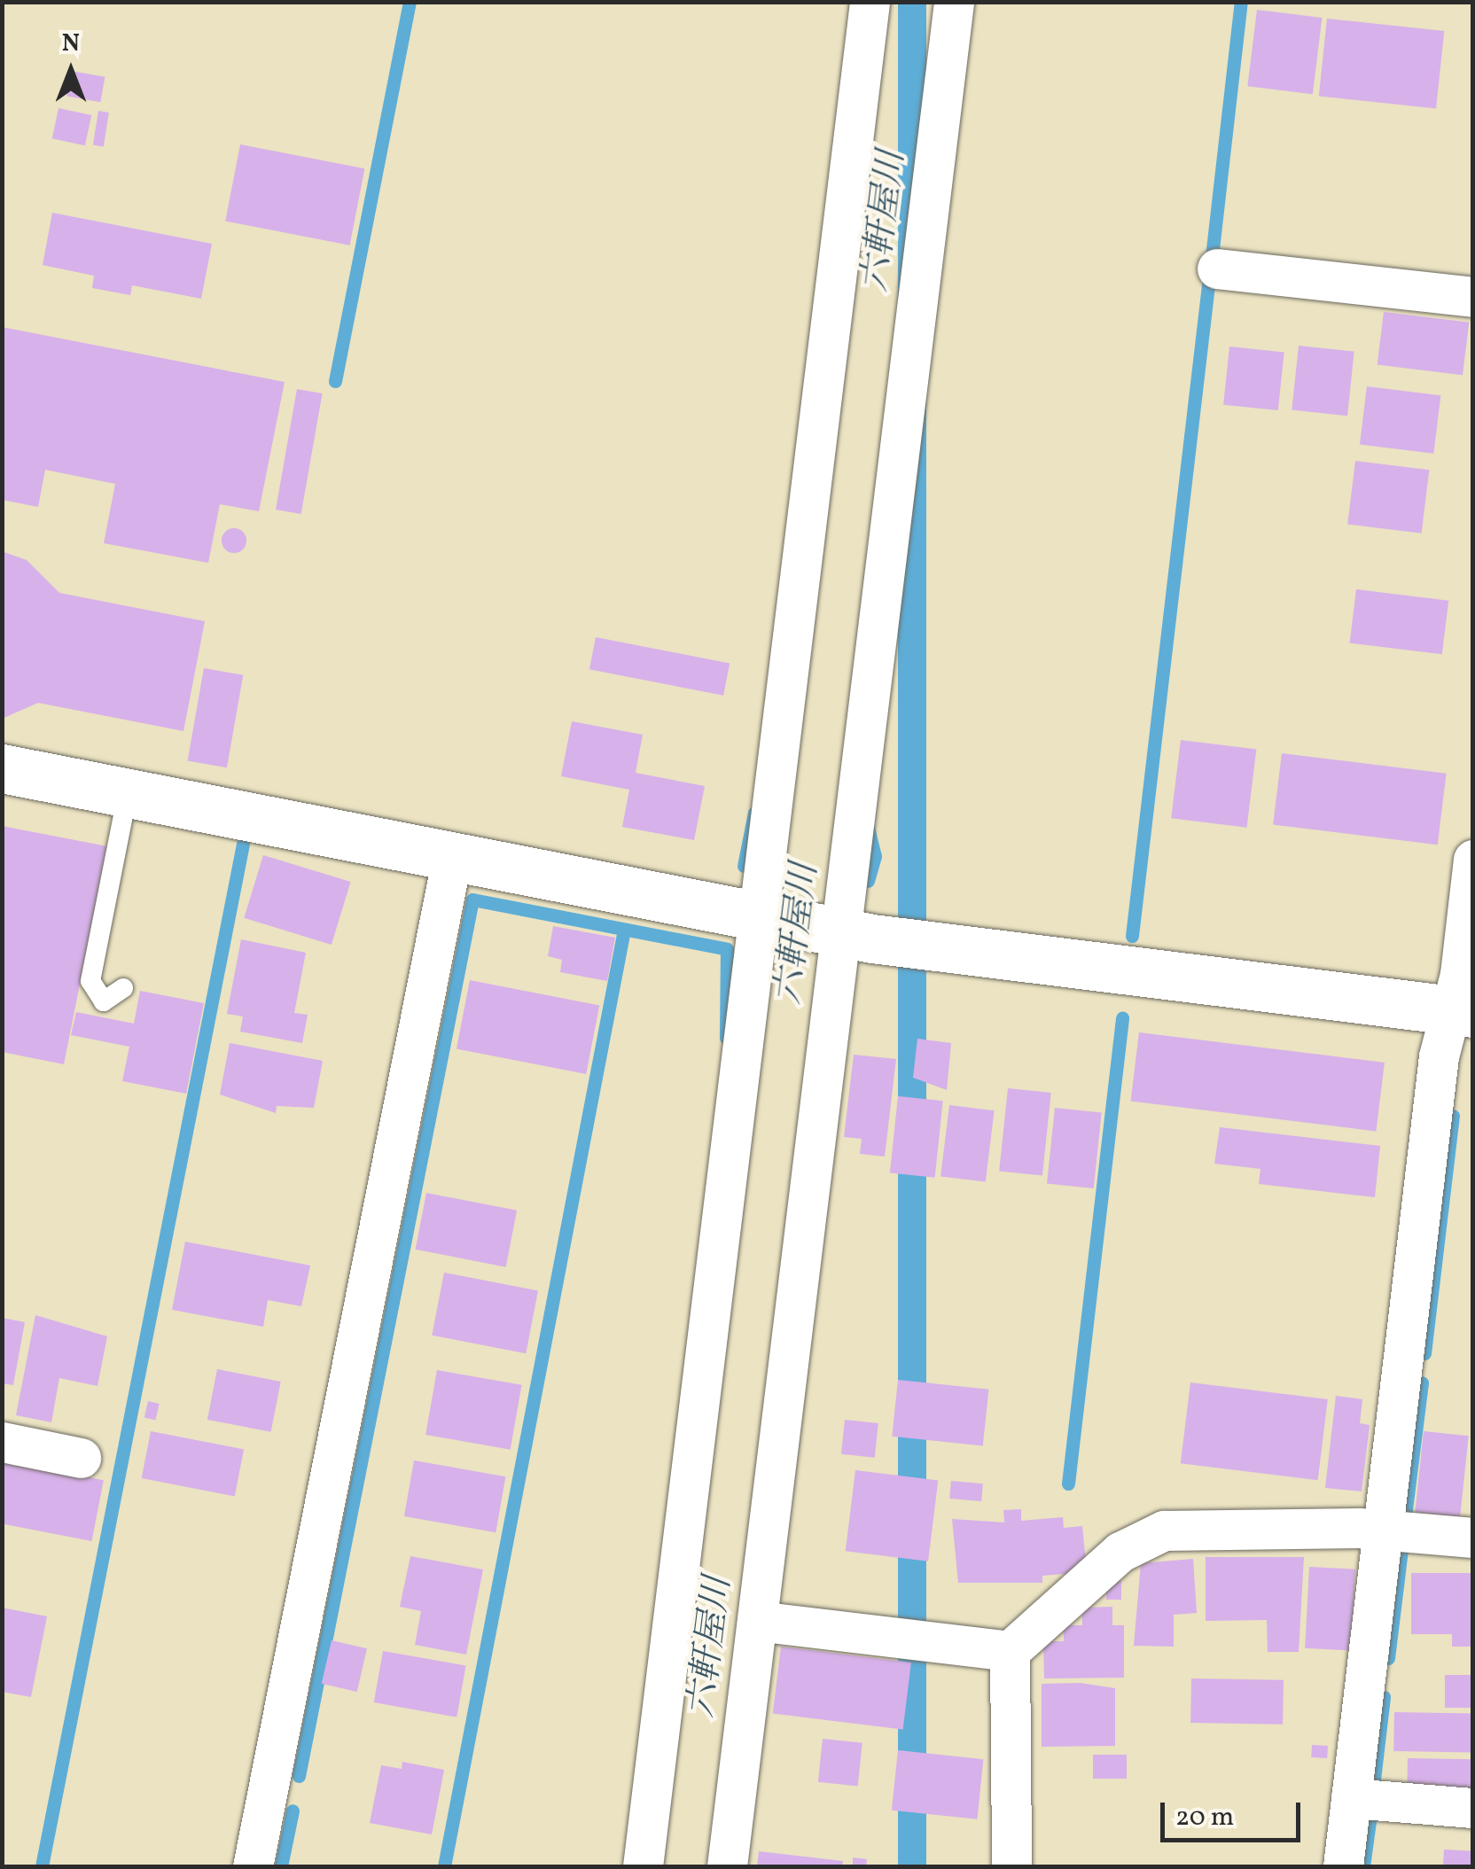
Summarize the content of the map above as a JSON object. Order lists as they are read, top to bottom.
{
  "water": ["六軒屋川"],
  "scale_bar": "20 m",
  "north": "top"
}
